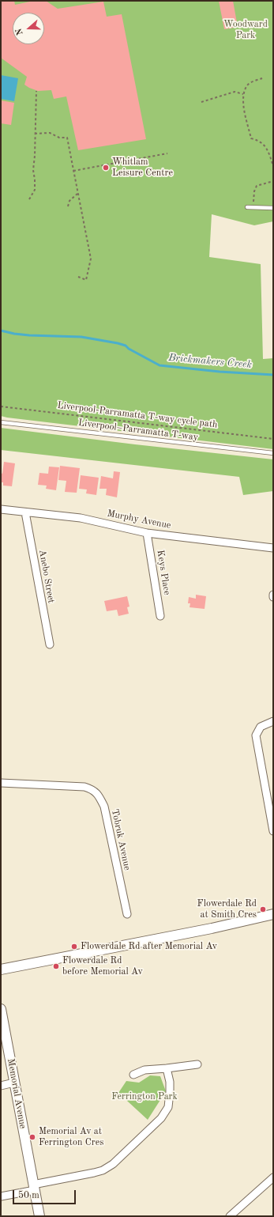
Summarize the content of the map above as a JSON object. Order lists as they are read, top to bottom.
{
  "streets": {
    "main road": ["Memorial Avenue"],
    "street": [
      "Murphy Avenue",
      "Keys Place",
      "Anebo Street",
      "Tobruk Avenue"
    ],
    "lane": ["Liverpool–Parramatta T-way"],
    "path": ["Liverpool-Parramatta T-way cycle path"]
  },
  "crossings": [
    ["Murphy Avenue", "Keys Place"],
    ["Murphy Avenue", "Anebo Street"]
  ],
  "water": ["Brickmakers Creek"],
  "parks": ["Woodward Park", "Ferrington Park"],
  "places": [
    "Whitlam Leisure Centre",
    "Flowerdale Rd at Smith Cres",
    "Flowerdale Rd after Memorial Av",
    "Flowerdale Rd before Memorial Av",
    "Memorial Av at Ferrington Cres"
  ],
  "scale_bar": "50 m",
  "north": "left"
}
